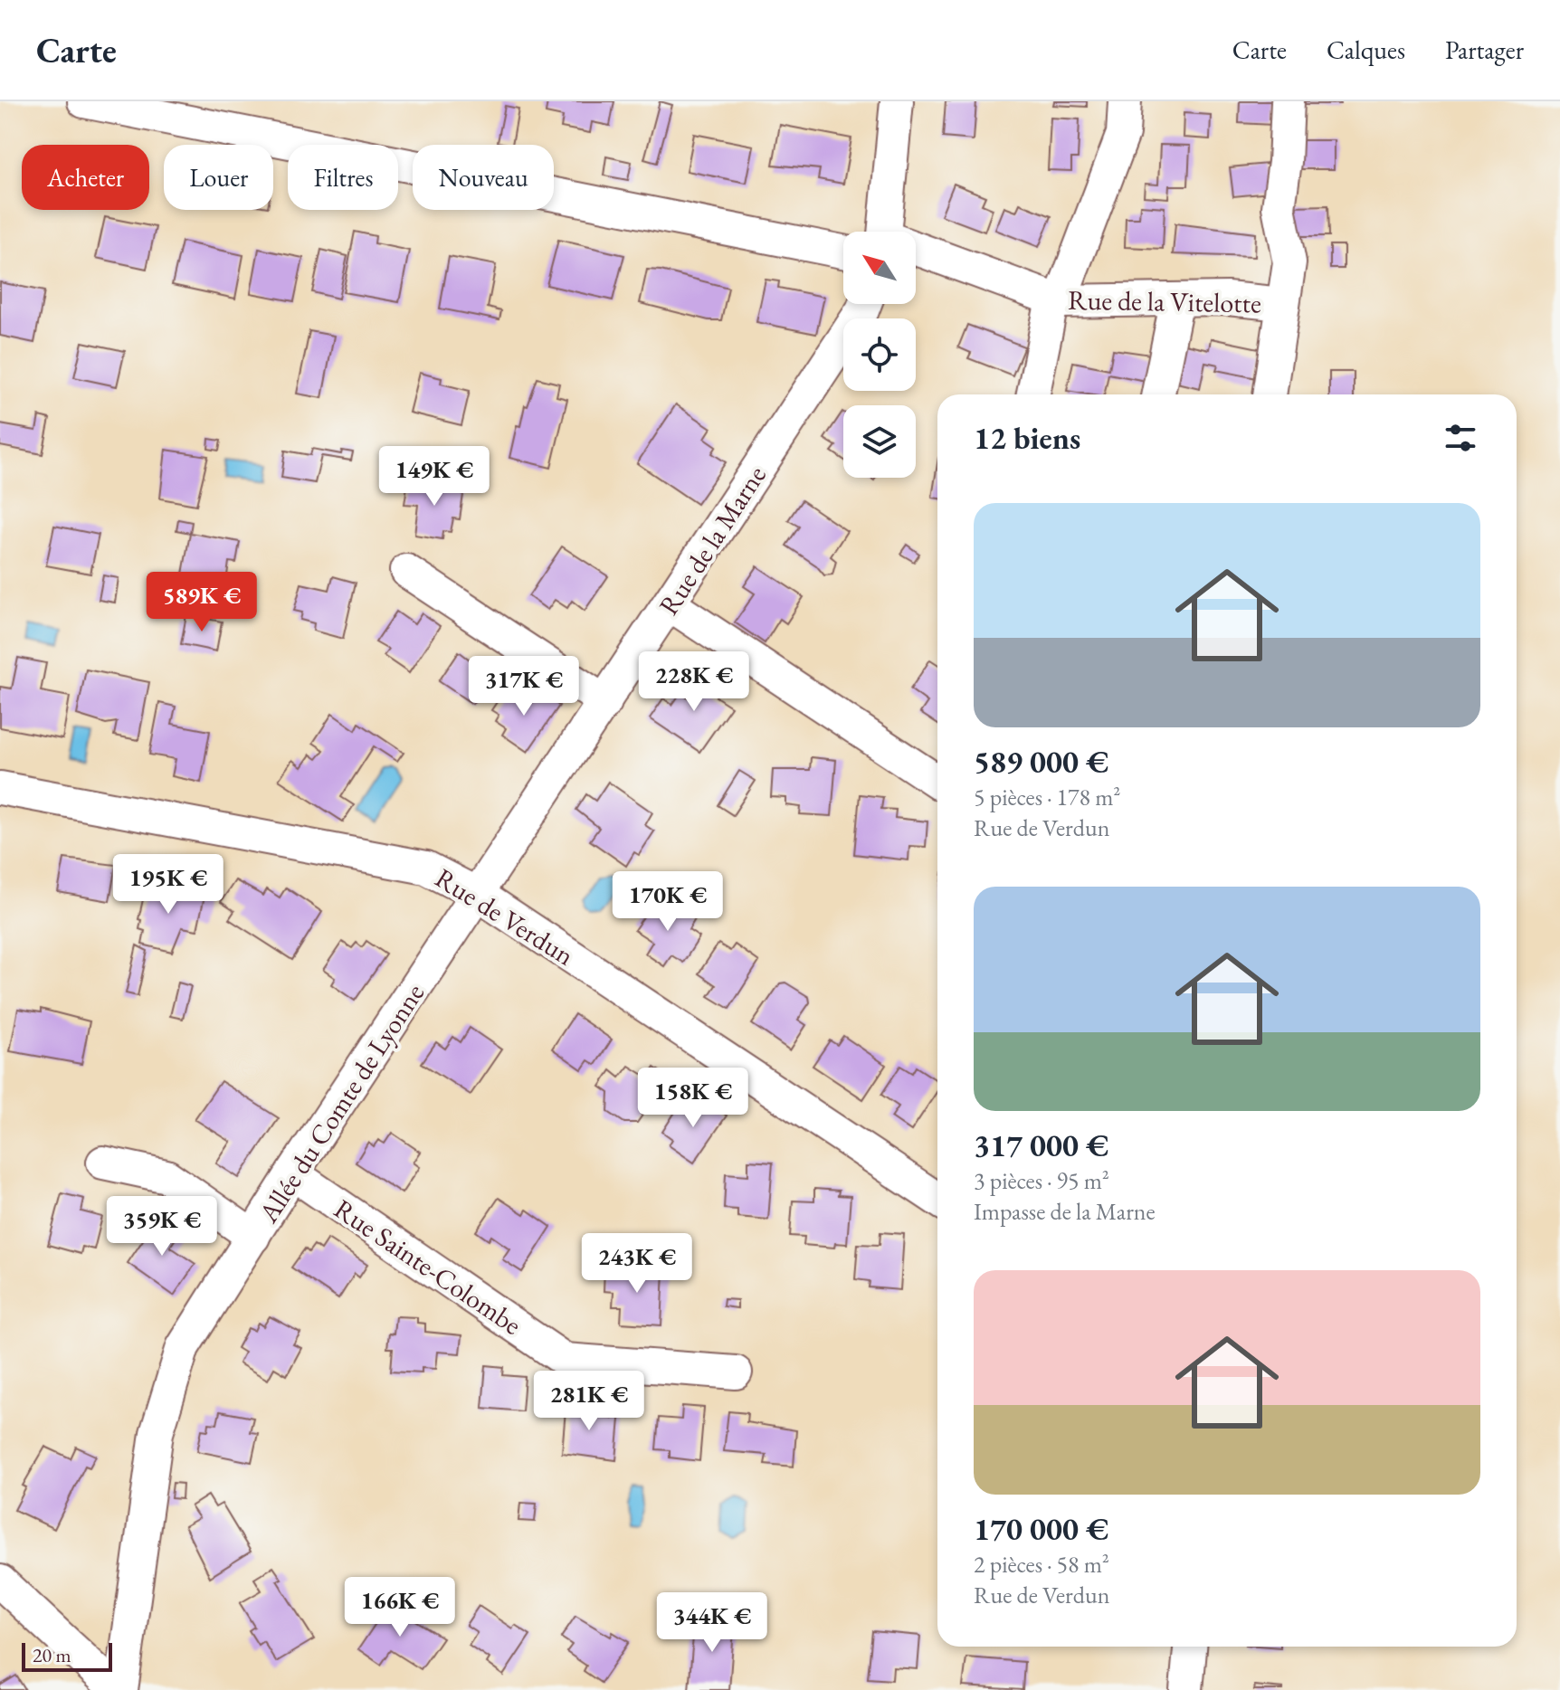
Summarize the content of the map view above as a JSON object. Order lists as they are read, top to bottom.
{
  "streets": {
    "street": [
      "Rue de la Vitelotte",
      "Rue de la Marne",
      "Rue de Verdun",
      "Allée du Comte de Lyonne",
      "Rue Sainte-Colombe"
    ]
  },
  "crossings": [
    ["Rue de la Marne", "Rue de Verdun"],
    ["Rue de la Marne", "Allée du Comte de Lyonne"],
    ["Rue de Verdun", "Allée du Comte de Lyonne"],
    ["Allée du Comte de Lyonne", "Rue Sainte-Colombe"]
  ],
  "scale_bar": "20 m",
  "north": "top left",
  "page": {
    "header": "Carte",
    "nav": ["Carte", "Calques", "Partager"],
    "chip": [
      "Acheter",
      "Louer",
      "Filtres",
      "Nouveau"
    ],
    "heading": "12 biens",
    "price": [
      "149K €",
      "589K €",
      "228K €",
      "317K €",
      "195K €",
      "170K €",
      "158K €",
      "359K €",
      "243K €",
      "281K €",
      "166K €",
      "344K €"
    ],
    "list": [
      {
        "name": "589 000 €",
        "note": "5 pièces · 178 m² · Rue de Verdun"
      },
      {
        "name": "317 000 €",
        "note": "3 pièces · 95 m² · Impasse de la Marne"
      },
      {
        "name": "170 000 €",
        "note": "2 pièces · 58 m² · Rue de Verdun"
      }
    ],
    "scale": "20 m"
  }
}
